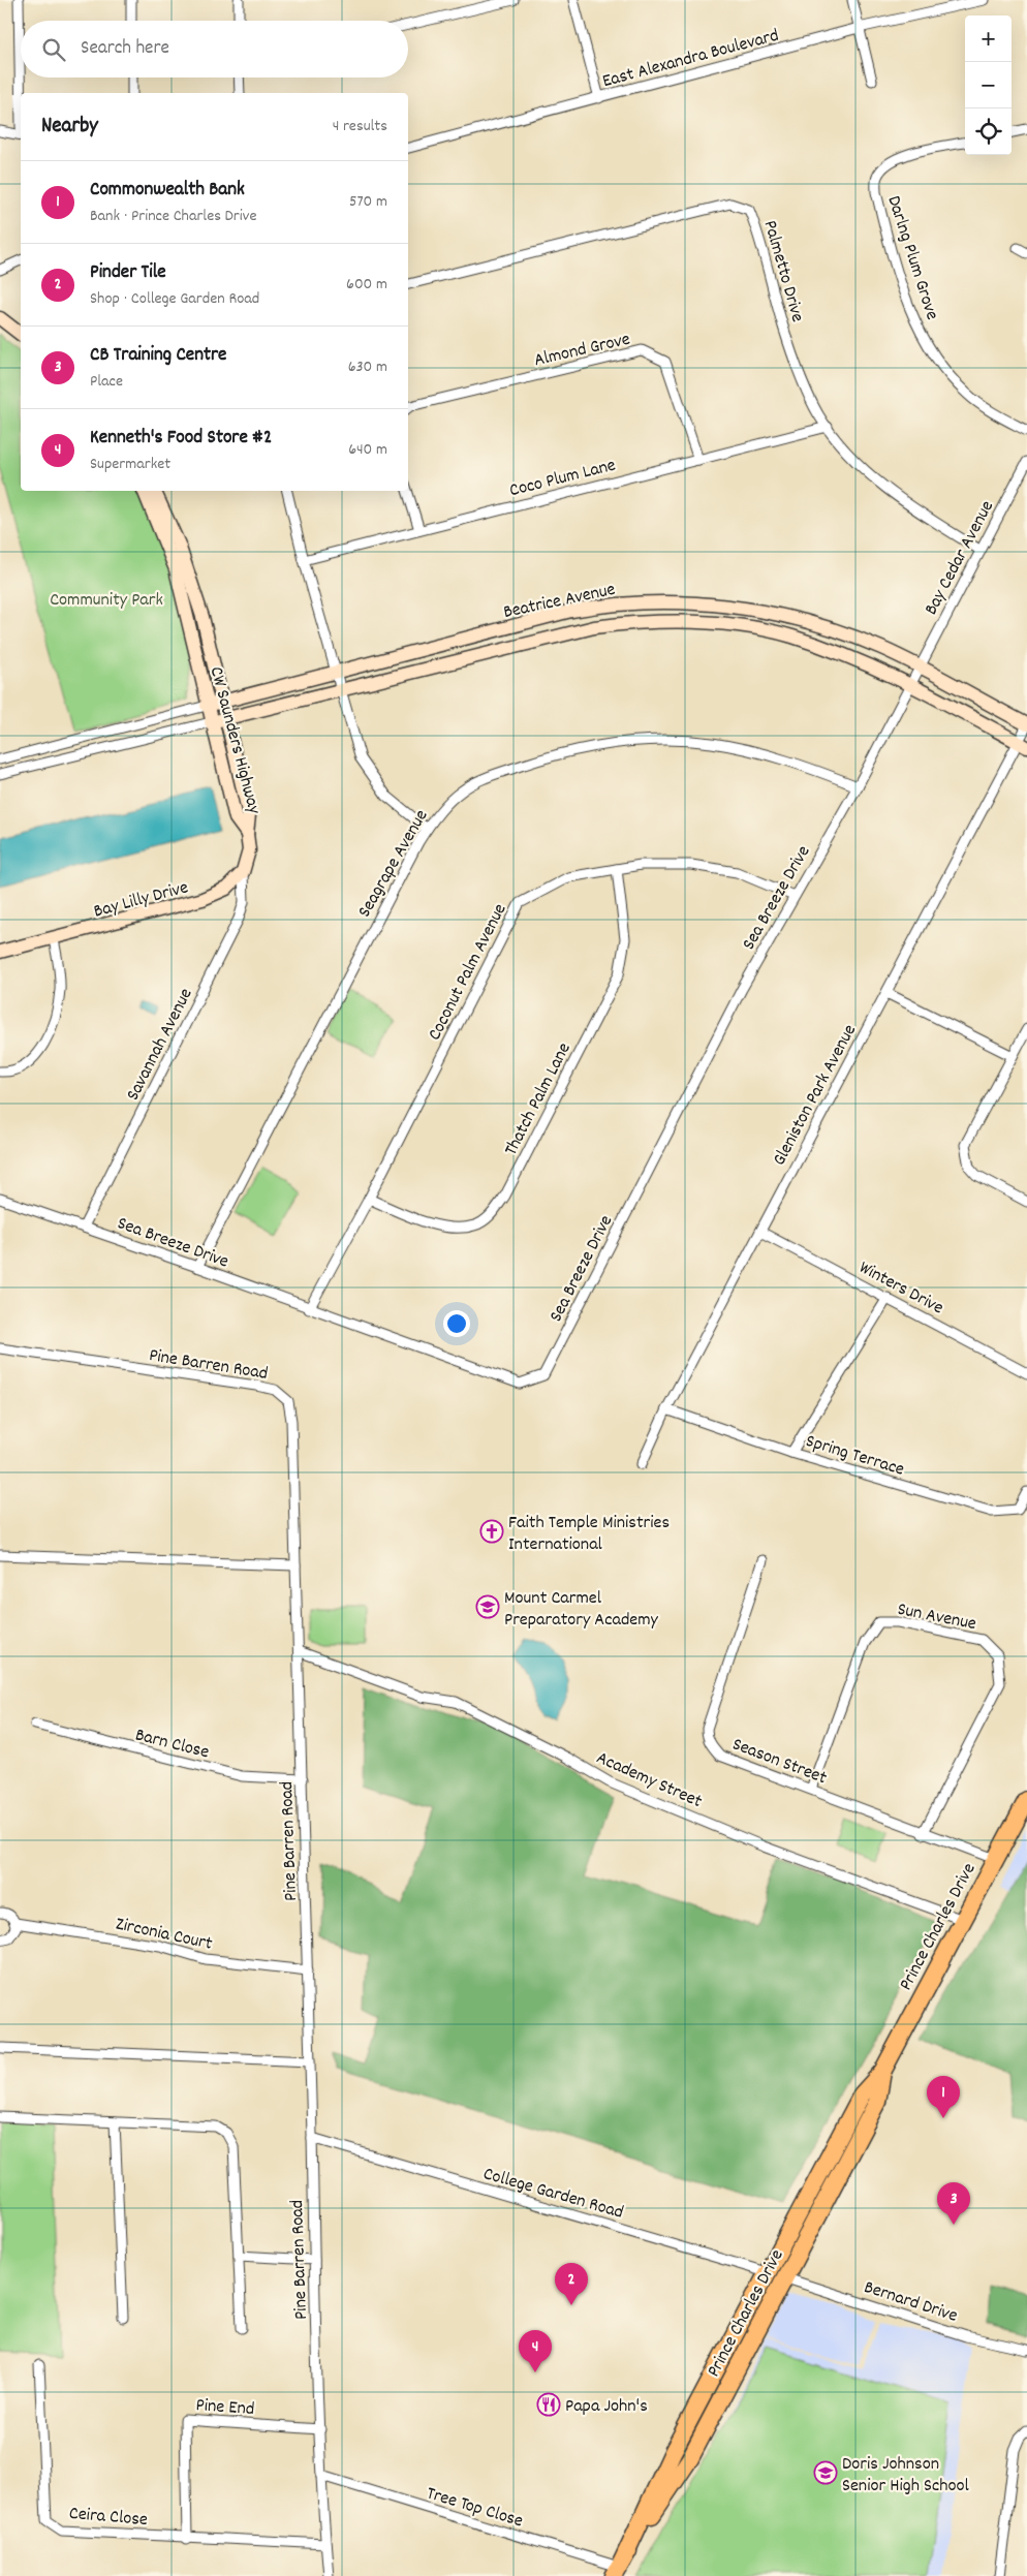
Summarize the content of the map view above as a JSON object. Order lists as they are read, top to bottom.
{
  "streets": {
    "highway": ["Prince Charles Drive"],
    "main road": ["Beatrice Avenue", "CW Saunders Highway", "Bay Lilly Drive"],
    "street": [
      "East Alexandra Boulevard",
      "Darlng Plum Grove",
      "Palmetto Drive",
      "Almond Grove",
      "Coco Plum Lane",
      "Bay Cedar Avenue",
      "Seagrape Avenue",
      "Sea Breeze Drive",
      "Coconut Palm Avenue",
      "Savannah Avenue",
      "Gleniston Park Avenue",
      "Thatch Palm Lane",
      "Winters Drive",
      "Pine Barren Road",
      "Spring Terrace",
      "Sun Avenue",
      "Barn Close",
      "Season Street",
      "Academy Street",
      "Zirconia Court",
      "College Garden Road",
      "Bernard Drive",
      "Pine End",
      "Tree Top Close",
      "Ceira Close"
    ]
  },
  "crossings": [
    ["Palmetto Drive", "Coco Plum Lane"],
    ["Palmetto Drive", "Bay Cedar Avenue"],
    ["Almond Grove", "Coco Plum Lane"],
    ["Bay Cedar Avenue", "Beatrice Avenue"],
    ["Bay Cedar Avenue", "Sea Breeze Drive"],
    ["Beatrice Avenue", "CW Saunders Highway"],
    ["Beatrice Avenue", "Sea Breeze Drive"],
    ["Beatrice Avenue", "Gleniston Park Avenue"],
    ["Seagrape Avenue", "Sea Breeze Drive"],
    ["Sea Breeze Drive", "Coconut Palm Avenue"],
    ["Sea Breeze Drive", "Savannah Avenue"],
    ["Bay Lilly Drive", "Savannah Avenue"],
    ["Coconut Palm Avenue", "Thatch Palm Lane"],
    ["Gleniston Park Avenue", "Winters Drive"],
    ["Gleniston Park Avenue", "Spring Terrace"],
    ["Pine Barren Road", "Barn Close"],
    ["Pine Barren Road", "Academy Street"],
    ["Pine Barren Road", "Zirconia Court"],
    ["Pine Barren Road", "College Garden Road"],
    ["Pine Barren Road", "Pine End"],
    ["Pine Barren Road", "Tree Top Close"],
    ["Pine Barren Road", "Ceira Close"],
    ["Sun Avenue", "Season Street"],
    ["Season Street", "Prince Charles Drive"],
    ["Academy Street", "Prince Charles Drive"],
    ["Prince Charles Drive", "College Garden Road"],
    ["Prince Charles Drive", "Bernard Drive"],
    ["Prince Charles Drive", "Tree Top Close"],
    ["College Garden Road", "Bernard Drive"],
    ["Pine End", "Ceira Close"]
  ],
  "parks": ["Community Park"],
  "places": {
    "church": ["Faith Temple Ministries International"],
    "school or university": ["Mount Carmel Preparatory Academy", "Doris Johnson Senior High School"],
    "restaurant": ["Papa John's"]
  },
  "page": {
    "map_buttons": ["+", "−"],
    "search": "Search here",
    "heading": ["Nearby", "4 results"],
    "list": [
      {
        "mark": "1",
        "name": "Commonwealth Bank",
        "note": "Bank · Prince Charles Drive",
        "value": "570 m"
      },
      {
        "mark": "2",
        "name": "Pinder Tile",
        "note": "Shop · College Garden Road",
        "value": "600 m"
      },
      {
        "mark": "3",
        "name": "CB Training Centre",
        "note": "Place",
        "value": "630 m"
      },
      {
        "mark": "4",
        "name": "Kenneth's Food Store #2",
        "note": "Supermarket",
        "value": "640 m"
      }
    ],
    "pins": [
      "1",
      "3",
      "2",
      "4"
    ]
  }
}
